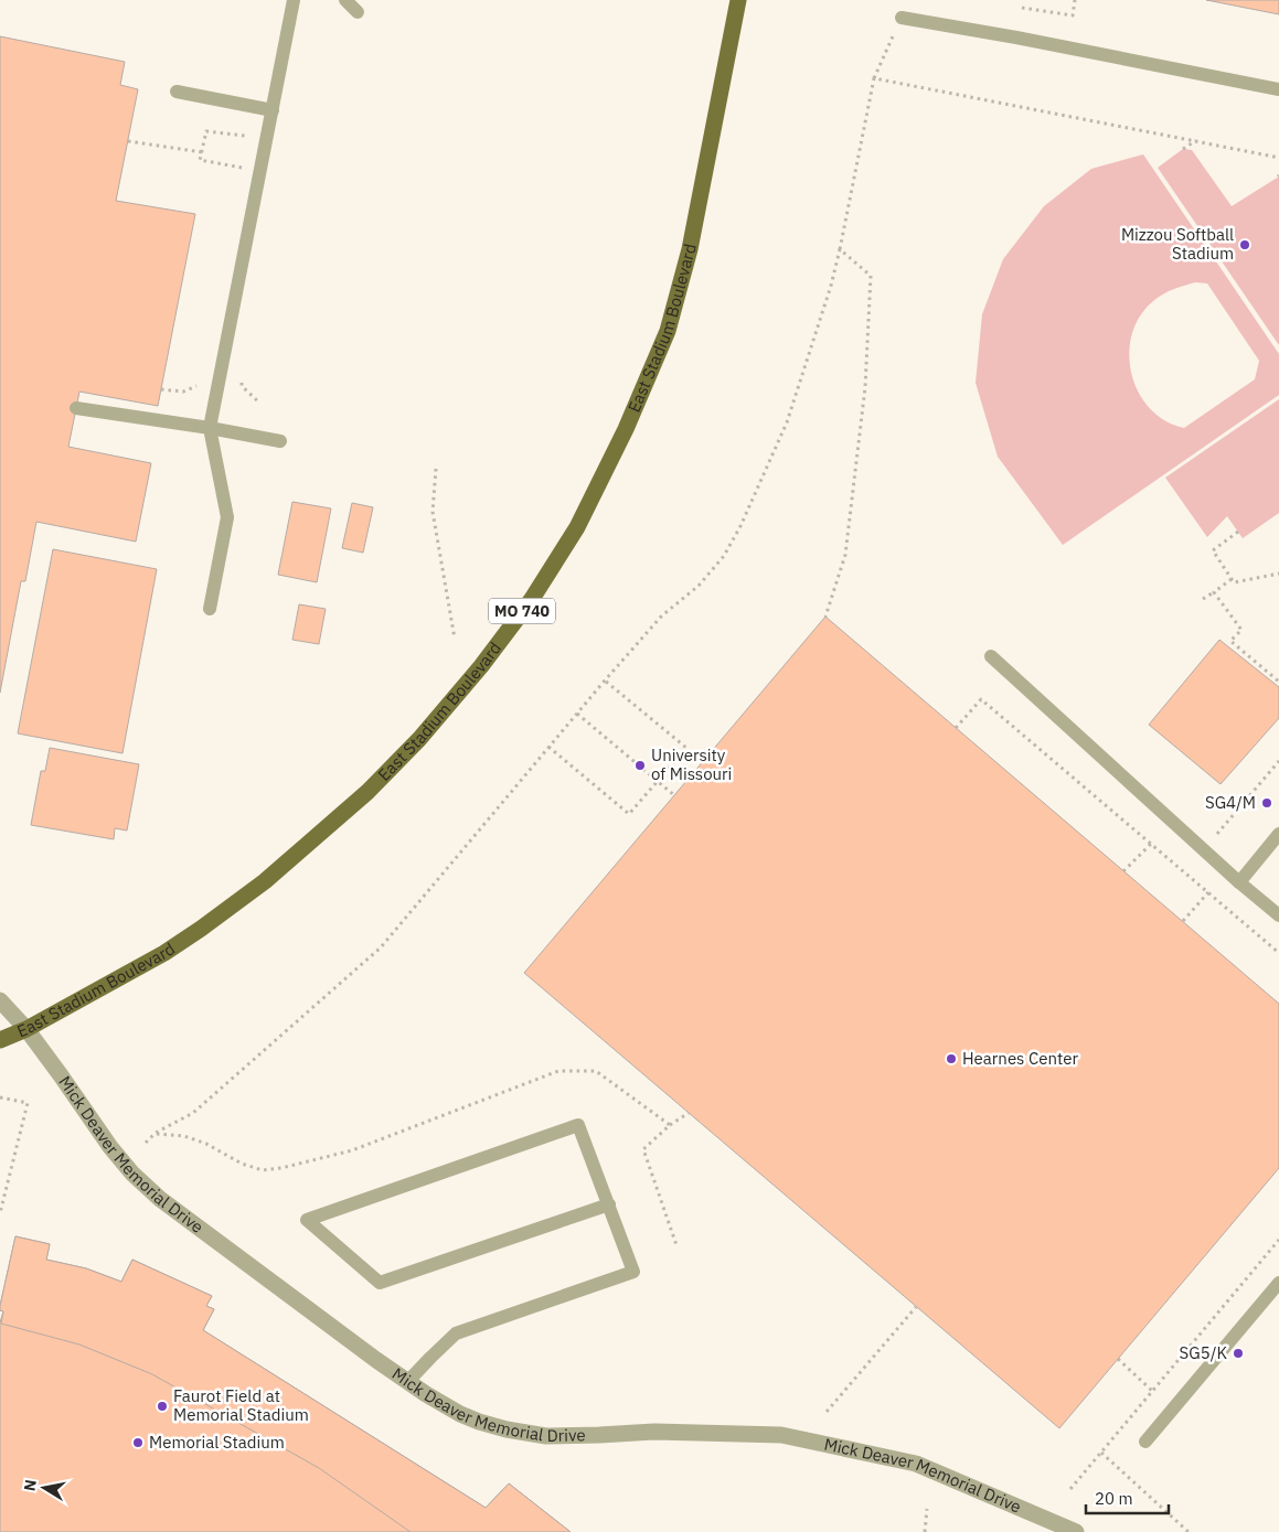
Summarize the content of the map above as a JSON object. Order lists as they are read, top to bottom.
{
  "streets": {
    "main road": ["East Stadium Boulevard", "MO 740"],
    "street": ["Mick Deaver Memorial Drive"]
  },
  "crossings": [
    ["East Stadium Boulevard", "Mick Deaver Memorial Drive"]
  ],
  "places": [
    "Mizzou Softball Stadium",
    "University of Missouri",
    "SG4/M",
    "Hearnes Center",
    "SG5/K",
    "Faurot Field at Memorial Stadium",
    "Memorial Stadium"
  ],
  "scale_bar": "20 m",
  "north": "left"
}
